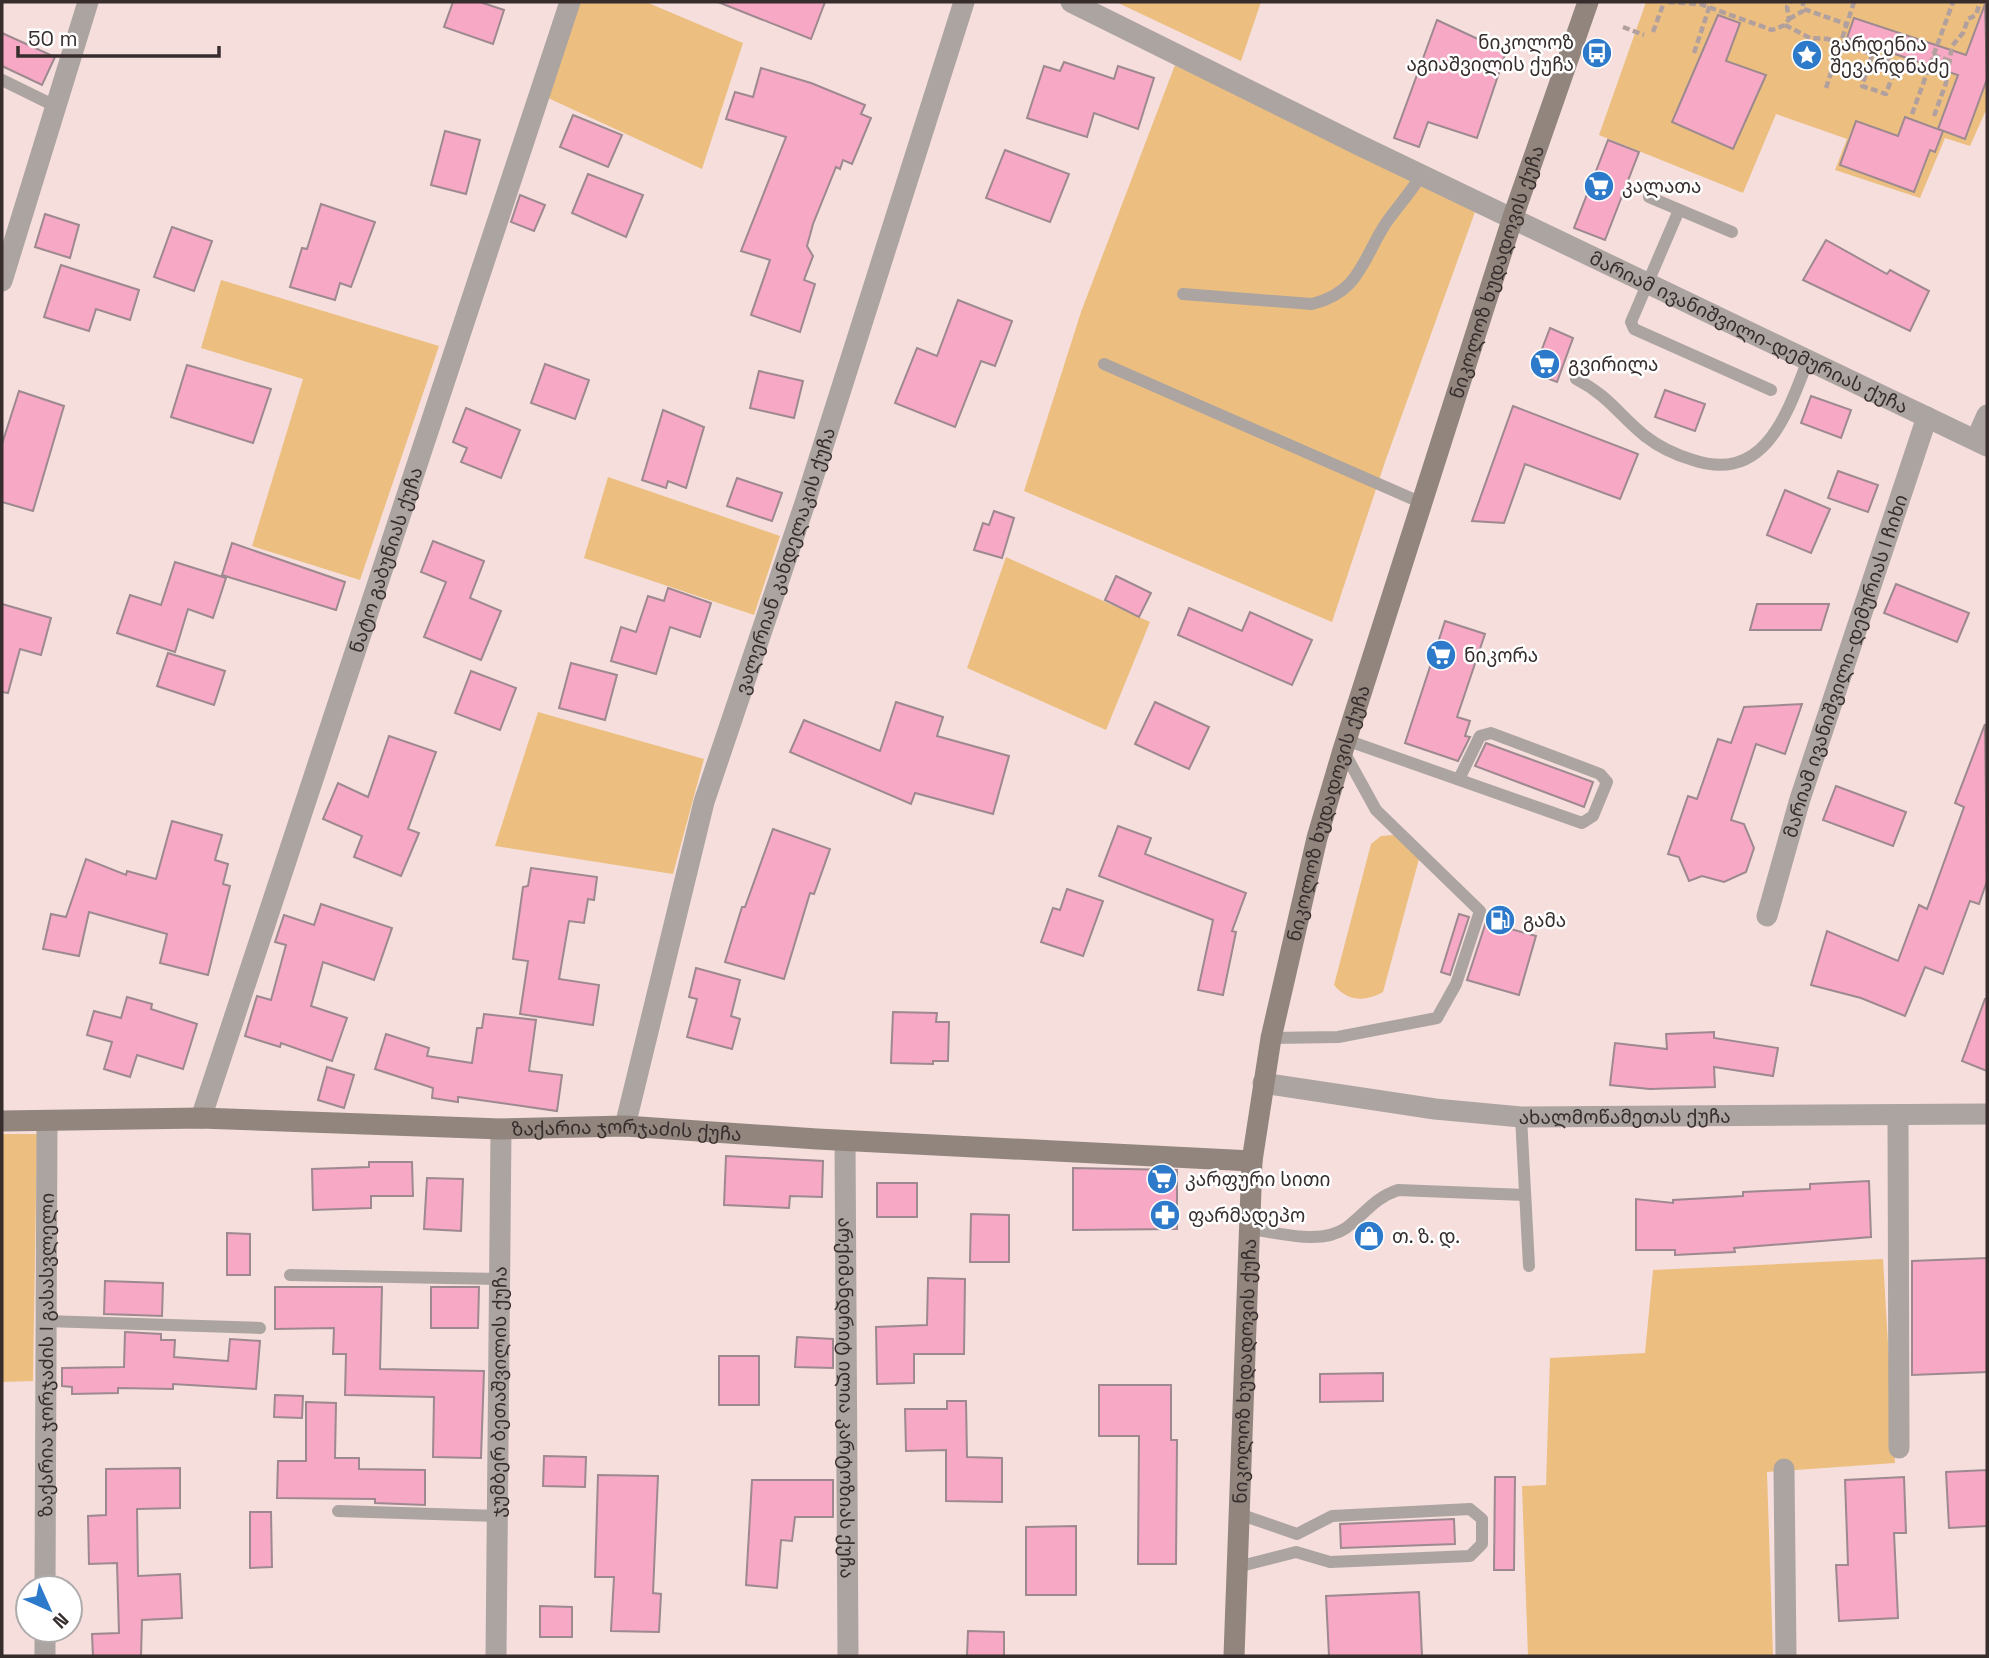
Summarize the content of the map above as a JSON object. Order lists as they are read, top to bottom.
{
  "streets": {
    "main road": ["ნიკოლოზ ხუდადოვის ქუჩა", "ზაქარია ჯორჯაძის ქუჩა"],
    "street": [
      "მარიამ ივანიშვილი-დემურიას ქუჩა",
      "ნატო გაბუნიას ქუჩა",
      "ვალერიან კანდელაკის ქუჩა",
      "მარიამ ივანიშვილი-დემურიას I ჩიხი",
      "ახალმოწამეთას ქუჩა",
      "ზაქარია ჯორჯაძის I გასასვლელი",
      "ჯუმბერ ბეთაშვილის ქუჩა",
      "არქიმანდრიტ ილია კარტოზიას ქუჩა"
    ]
  },
  "crossings": [
    ["ნიკოლოზ ხუდადოვის ქუჩა", "მარიამ ივანიშვილი-დემურიას ქუჩა"],
    ["ნიკოლოზ ხუდადოვის ქუჩა", "ახალმოწამეთას ქუჩა"],
    ["ნიკოლოზ ხუდადოვის ქუჩა", "ზაქარია ჯორჯაძის ქუჩა"],
    ["მარიამ ივანიშვილი-დემურიას ქუჩა", "მარიამ ივანიშვილი-დემურიას I ჩიხი"],
    ["ნატო გაბუნიას ქუჩა", "ზაქარია ჯორჯაძის ქუჩა"],
    ["ვალერიან კანდელაკის ქუჩა", "ზაქარია ჯორჯაძის ქუჩა"],
    ["ზაქარია ჯორჯაძის ქუჩა", "ზაქარია ჯორჯაძის I გასასვლელი"],
    ["ზაქარია ჯორჯაძის ქუჩა", "ჯუმბერ ბეთაშვილის ქუჩა"],
    ["ზაქარია ჯორჯაძის ქუჩა", "არქიმანდრიტ ილია კარტოზიას ქუჩა"]
  ],
  "places": {
    "bus stop": ["ნიკოლოზ აგიაშვილის ქუჩა"],
    "place": ["გარდენია შევარდნაძე"],
    "supermarket": [
      "კალათა",
      "გვირილა",
      "ნიკორა",
      "კარფური სითი"
    ],
    "fuel station": ["გამა"],
    "pharmacy": ["ფარმადეპო"],
    "shop": ["თ. ზ. დ."]
  },
  "scale_bar": "50 m",
  "north": "bottom right"
}
